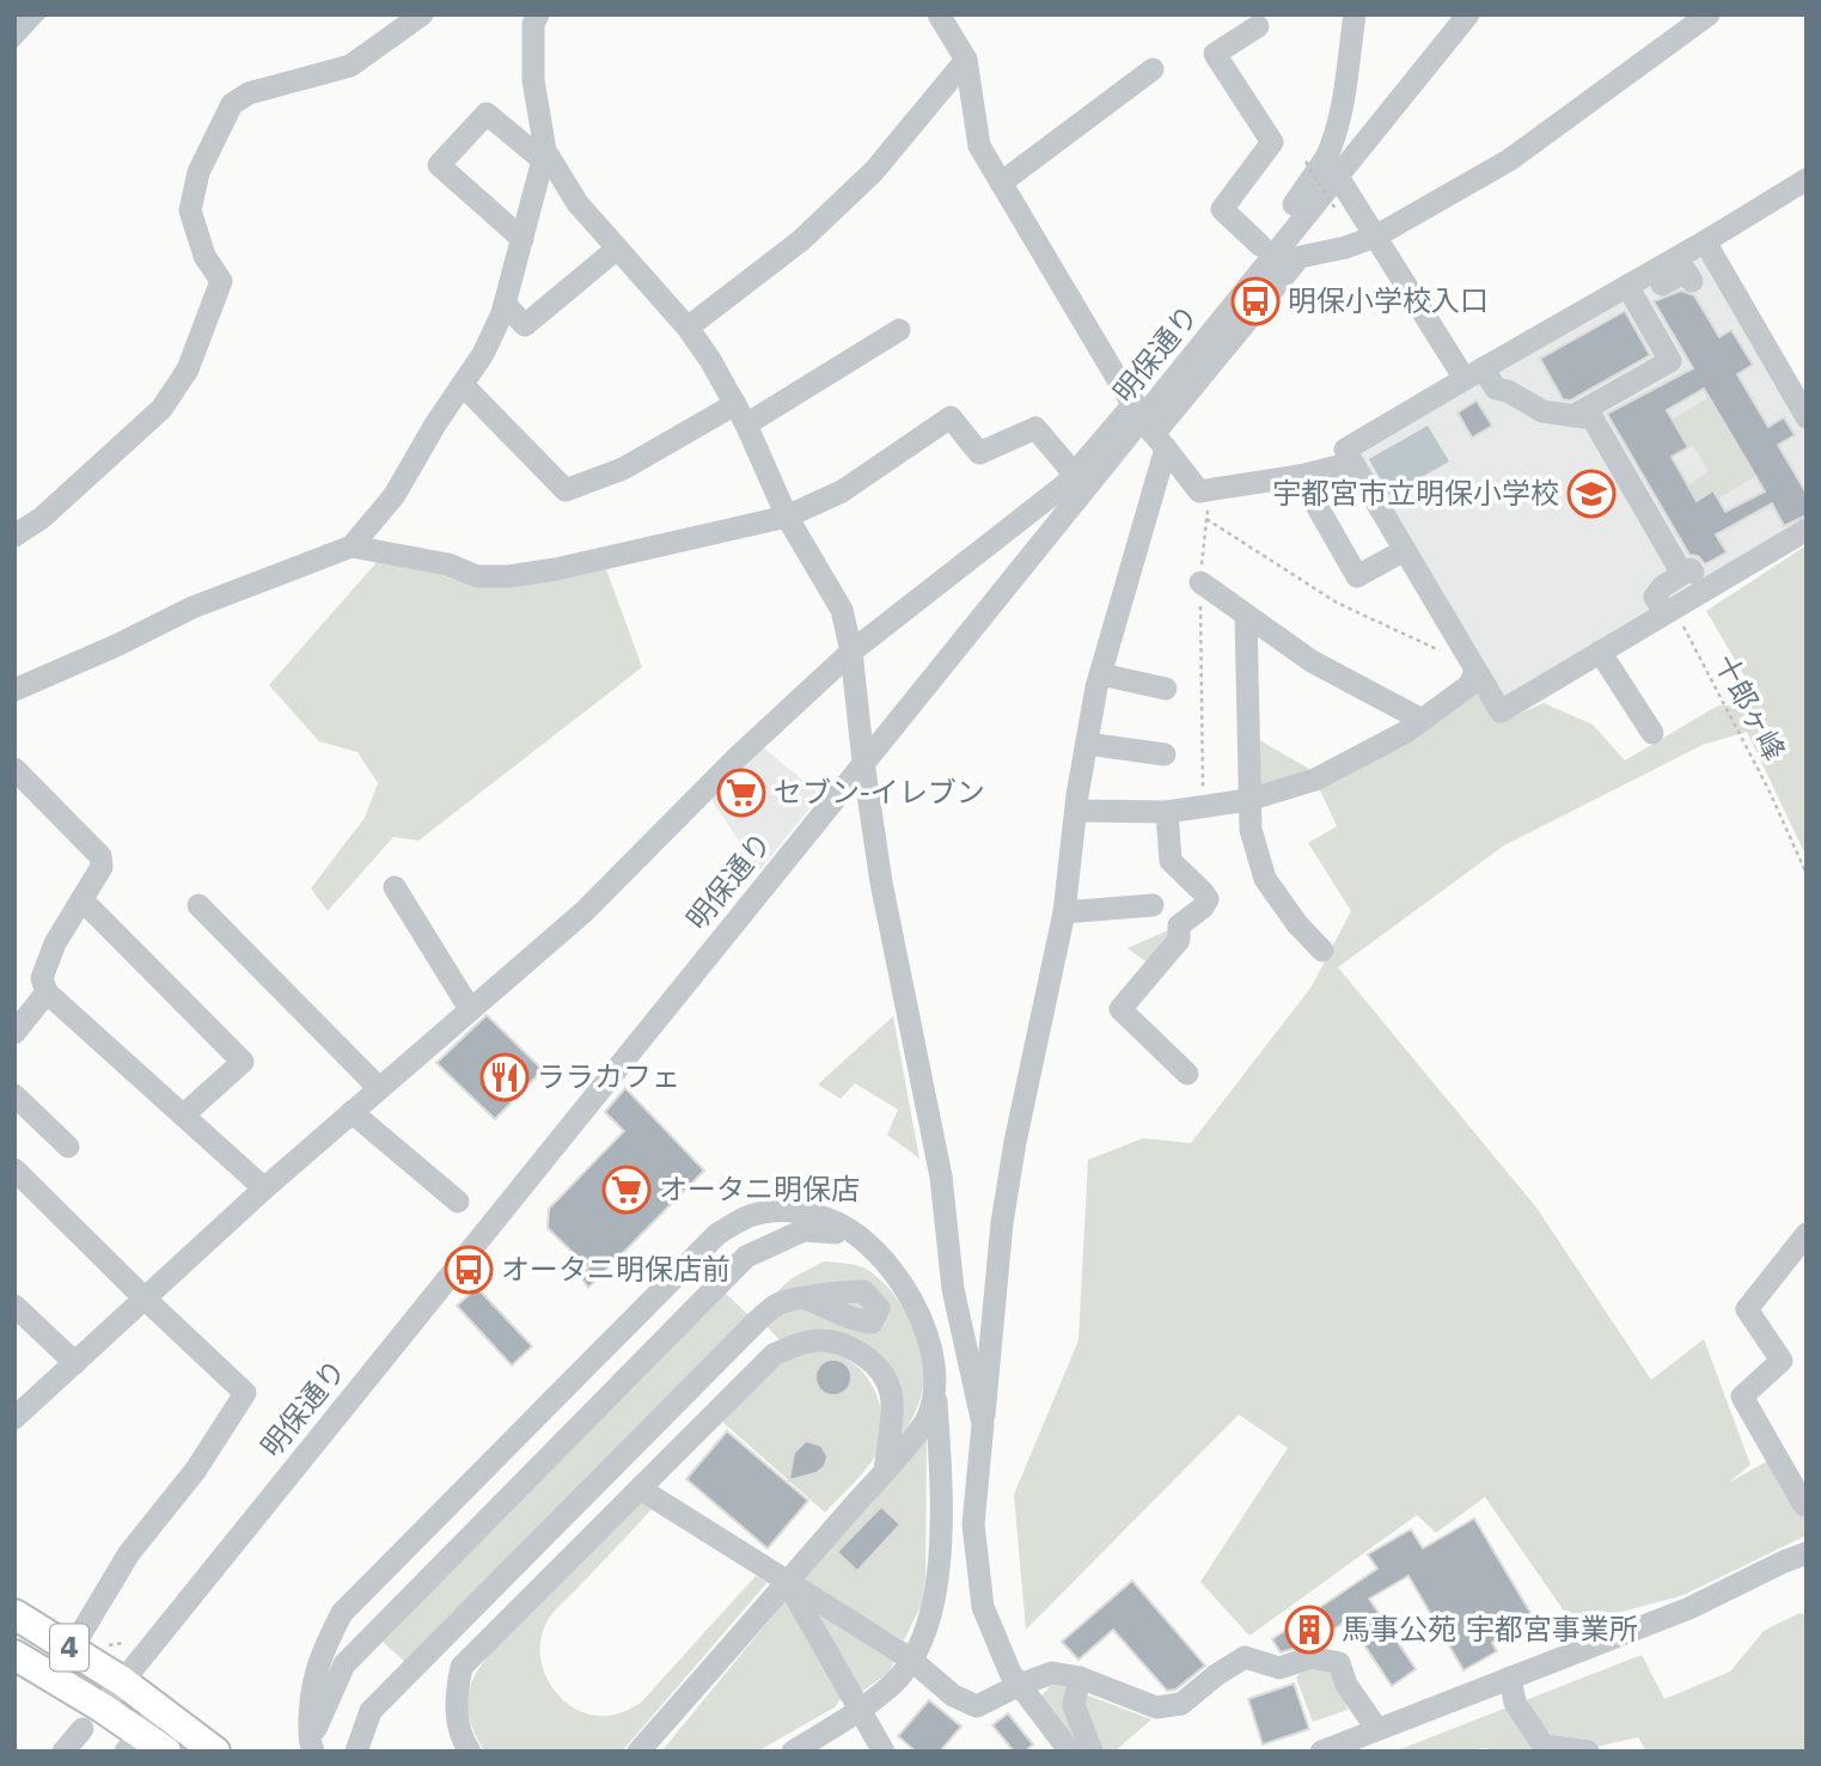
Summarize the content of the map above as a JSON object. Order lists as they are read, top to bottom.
{
  "streets": {
    "main road": ["4"],
    "street": ["明保通り"],
    "path": ["十郎ヶ峰"]
  },
  "crossings": [
    ["明保通り", "4"]
  ],
  "places": {
    "bus stop": ["明保小学校入口", "オータニ明保店前"],
    "school or university": ["宇都宮市立明保小学校"],
    "supermarket": ["セブン-イレブン", "オータニ明保店"],
    "restaurant": ["ララカフェ"],
    "building": ["馬事公苑 宇都宮事業所"]
  }
}
